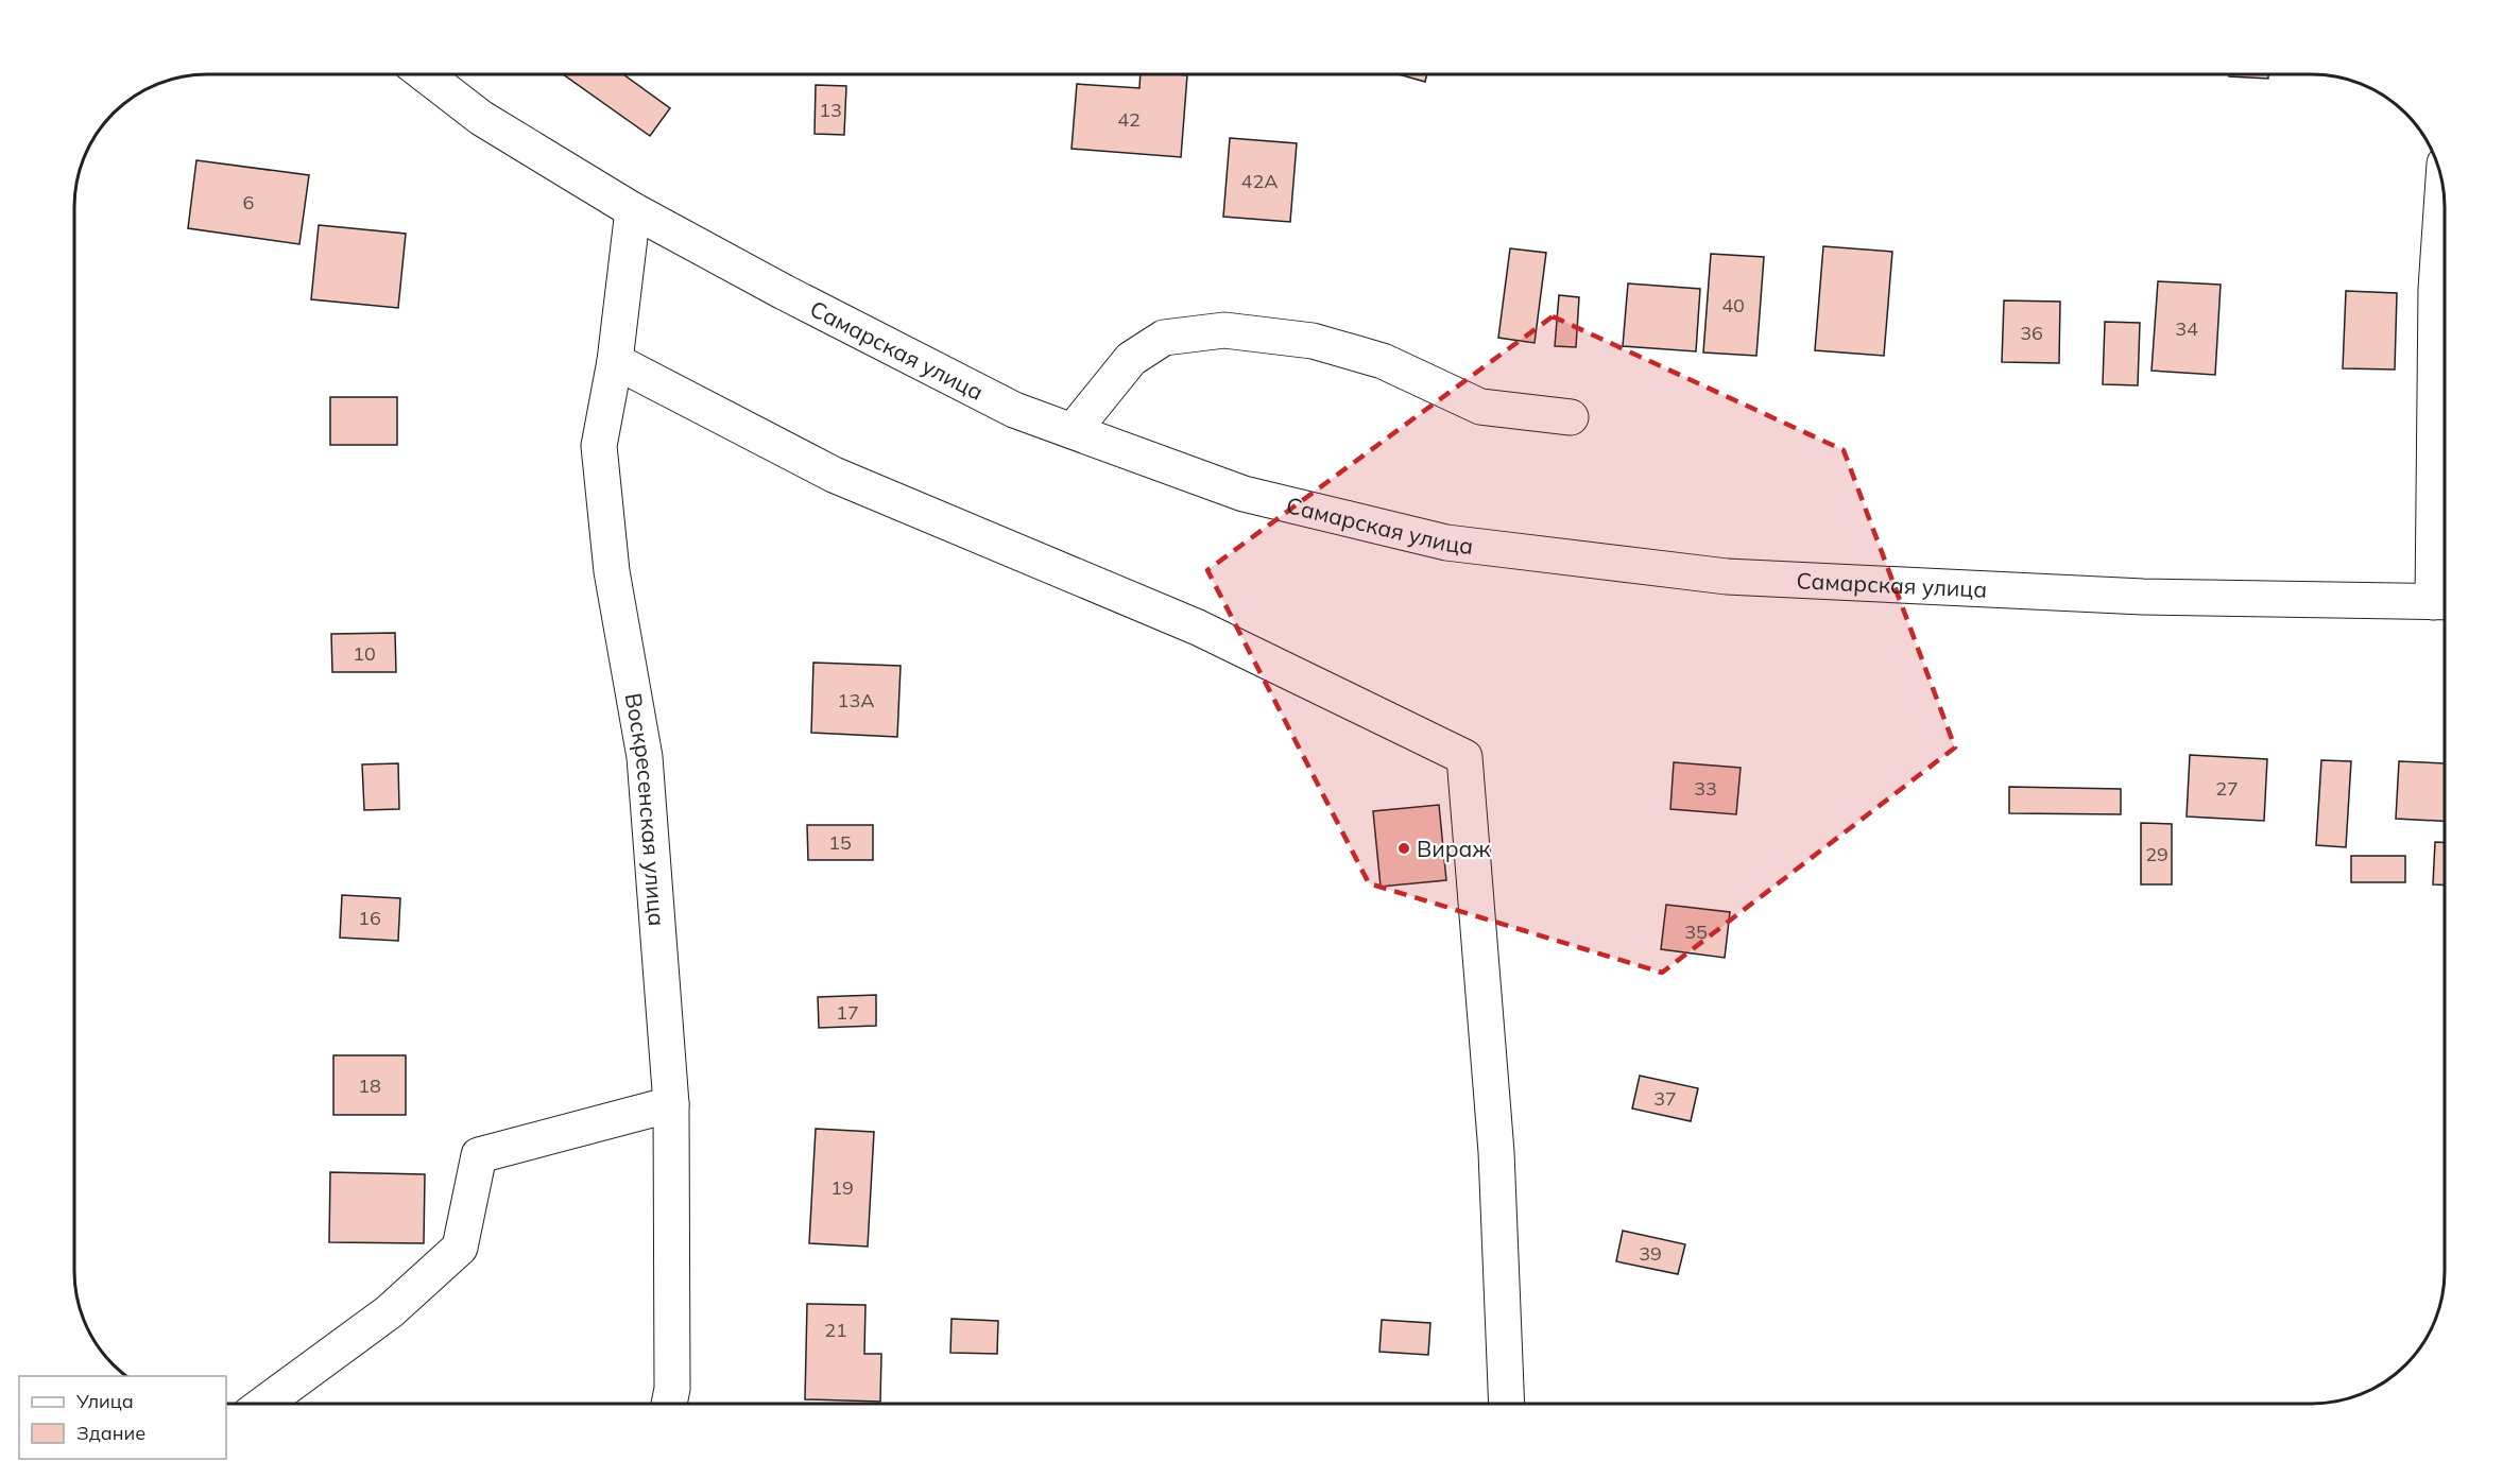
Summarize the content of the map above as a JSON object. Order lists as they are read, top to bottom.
{
  "streets": {
    "street": ["Самарская улица", "Воскресенская улица"]
  },
  "crossings": [
    ["Самарская улица", "Воскресенская улица"]
  ],
  "places": ["Вираж"],
  "house_numbers": [
    "13",
    "42",
    "42А",
    "6",
    "40",
    "34",
    "36",
    "10",
    "13А",
    "33",
    "27",
    "15",
    "29",
    "16",
    "35",
    "17",
    "18",
    "37",
    "19",
    "39",
    "21"
  ],
  "legend": ["Улица", "Здание"]
}
